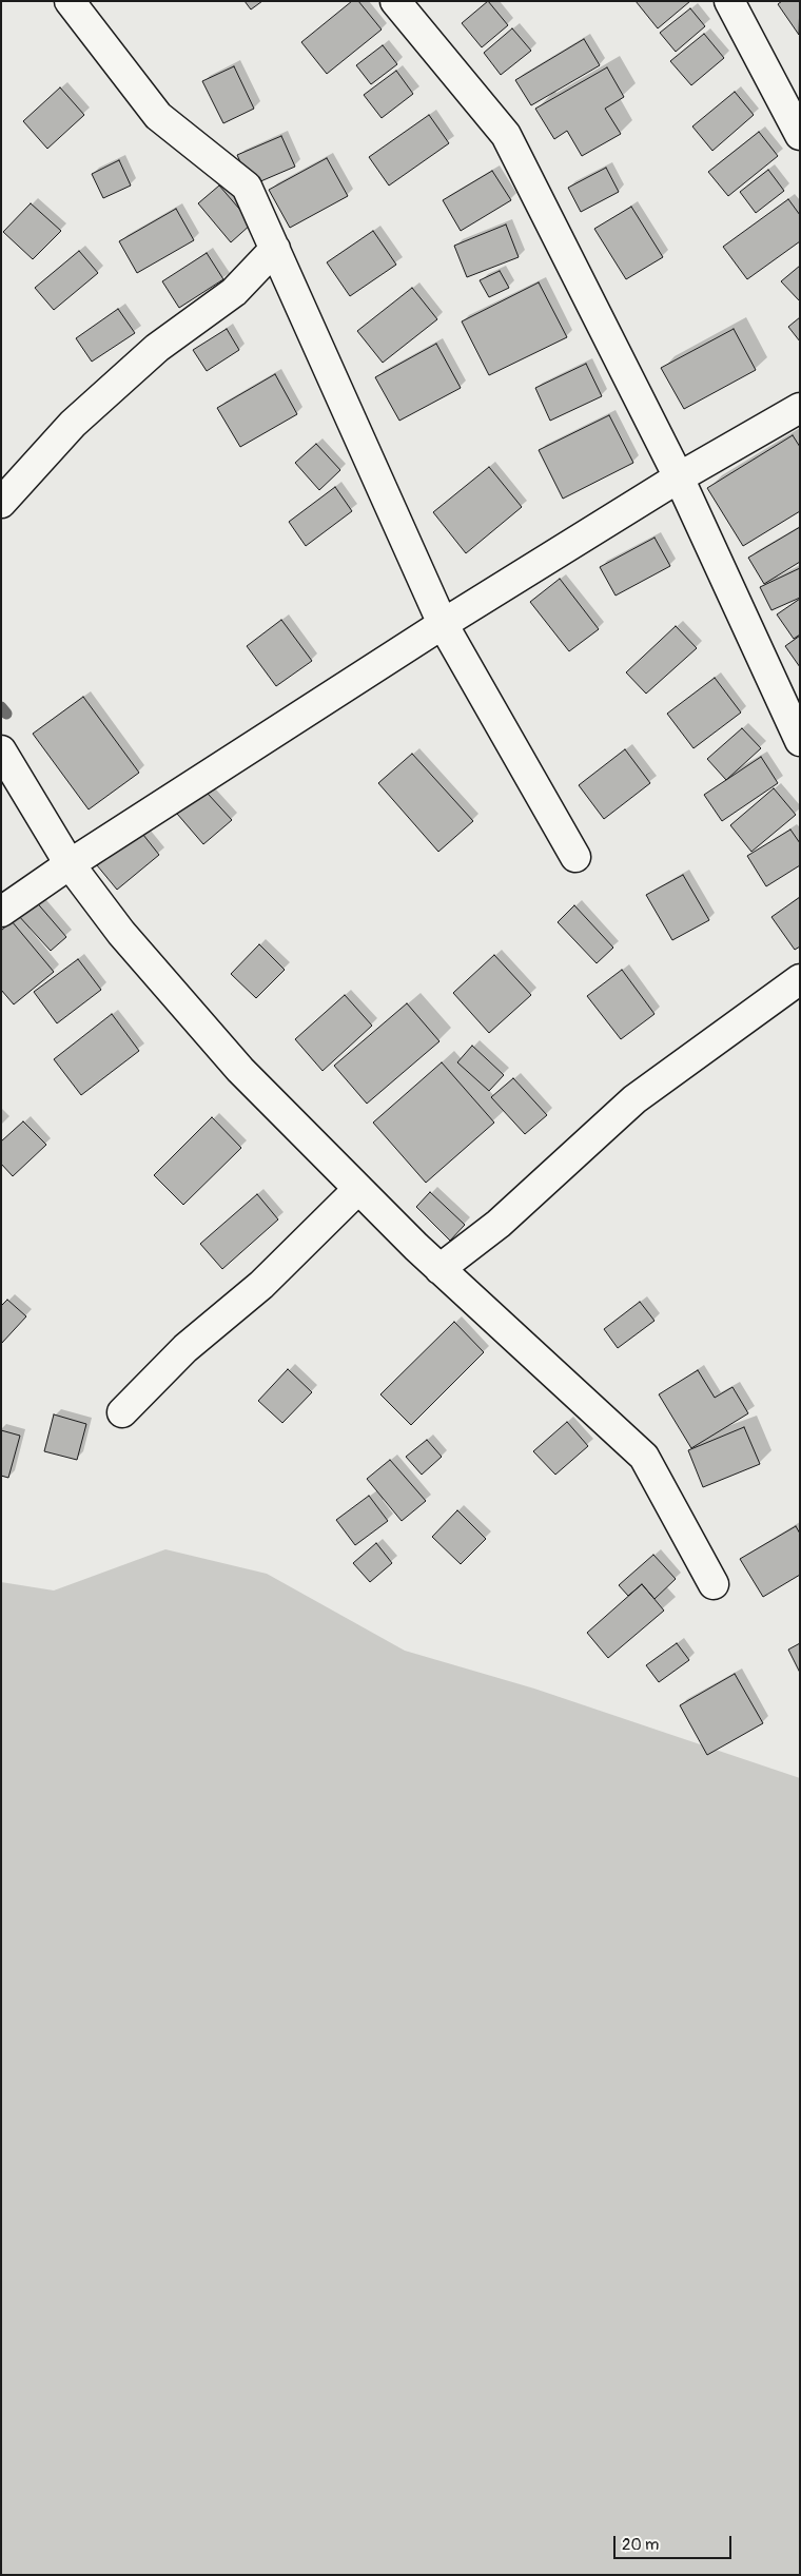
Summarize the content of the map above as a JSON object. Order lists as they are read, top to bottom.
{
  "scale_bar": "20 m"
}
